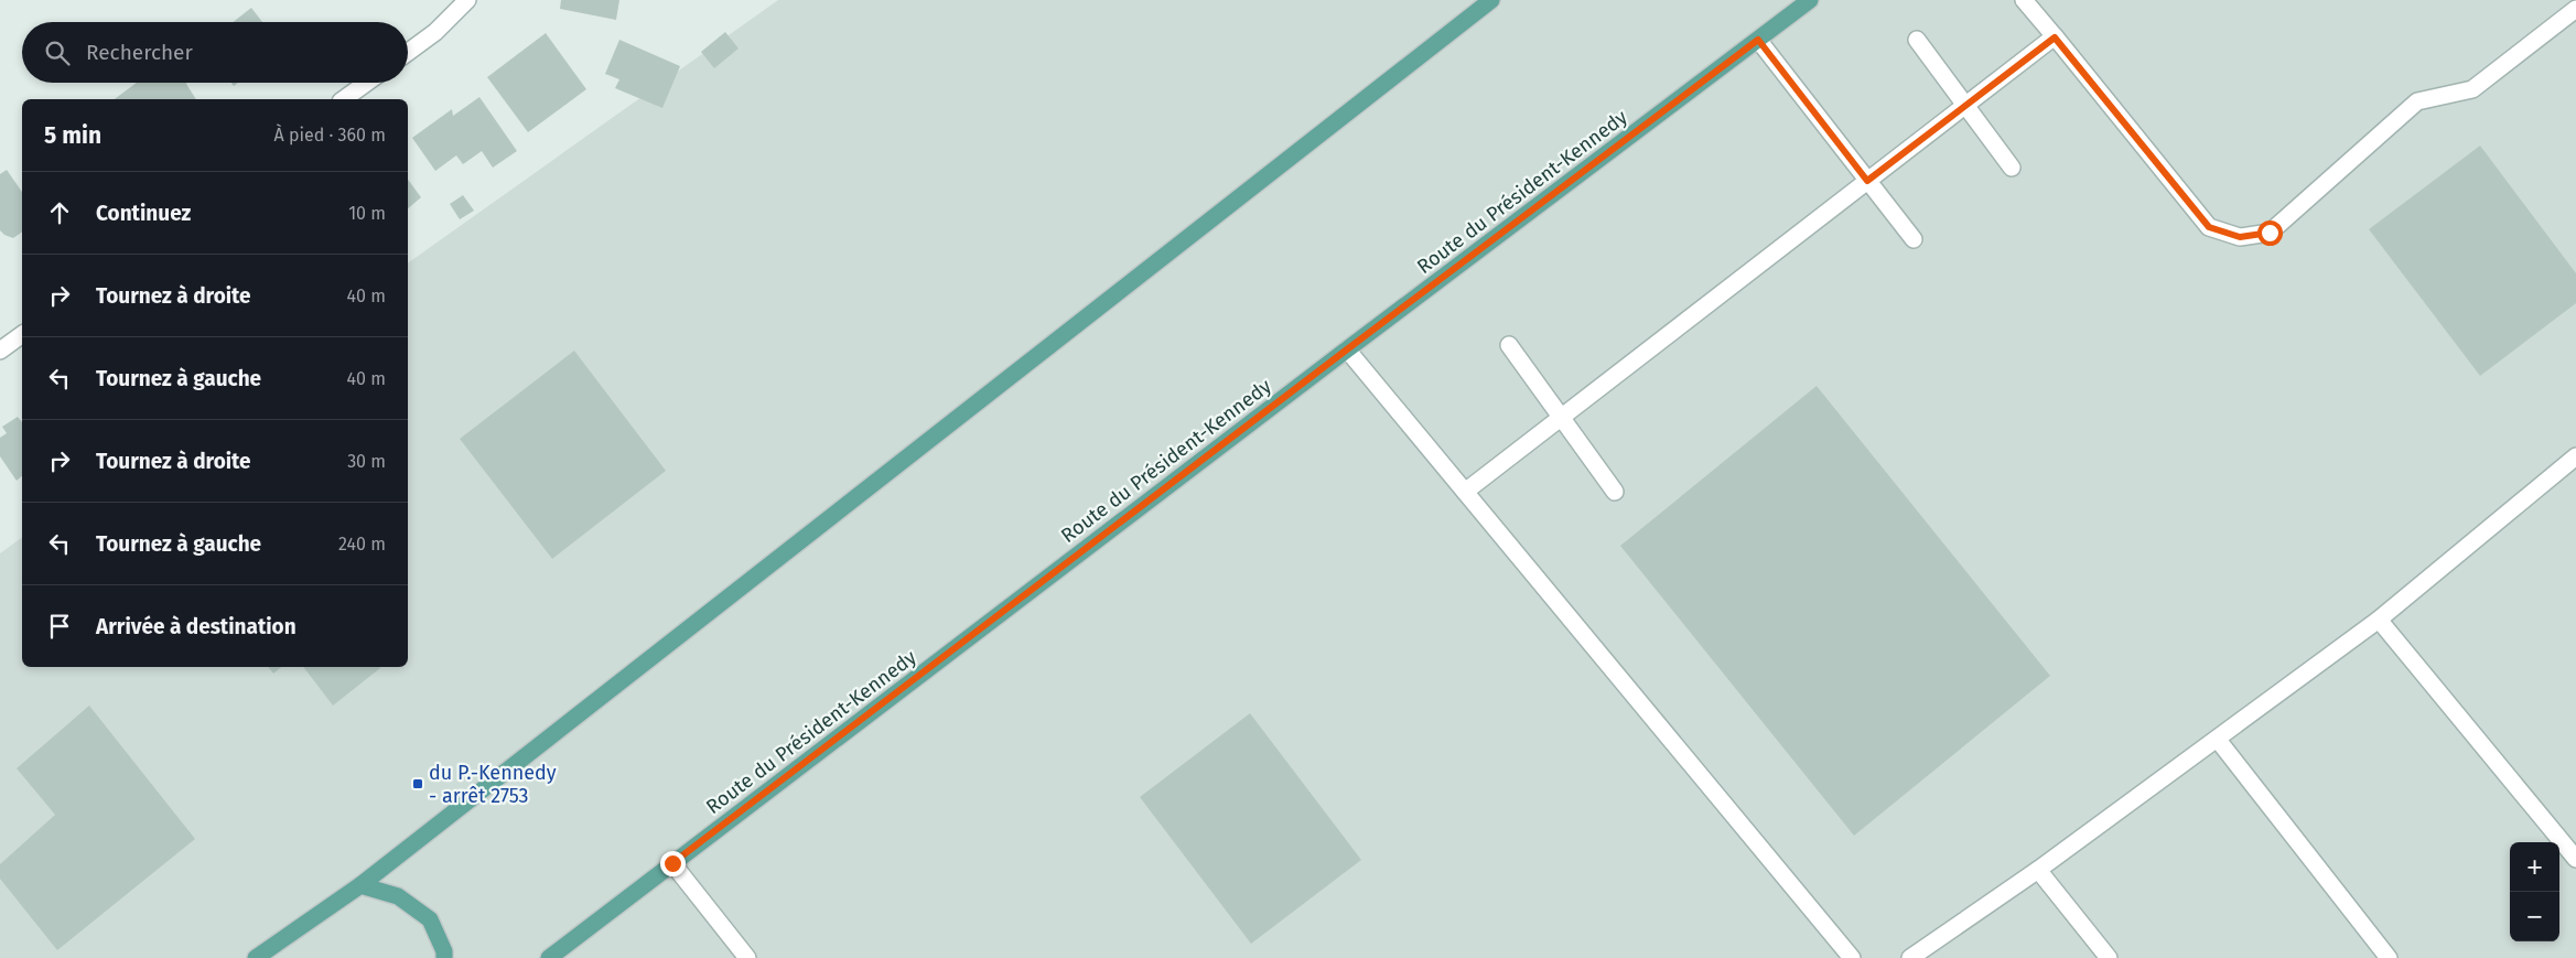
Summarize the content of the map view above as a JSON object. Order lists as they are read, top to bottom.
{
  "streets": {
    "main road": ["Route du Président-Kennedy"]
  },
  "places": {
    "transit": ["du P.-Kennedy - arrêt 2753"]
  },
  "page": {
    "search": "Rechercher",
    "heading": ["5 min", "À pied · 360 m"],
    "list": [
      ["Continuez", "10 m"],
      ["Tournez à droite", "40 m"],
      ["Tournez à gauche", "40 m"],
      ["Tournez à droite", "30 m"],
      ["Tournez à gauche", "240 m"],
      "Arrivée à destination"
    ],
    "map_buttons": ["+", "−"]
  }
}
